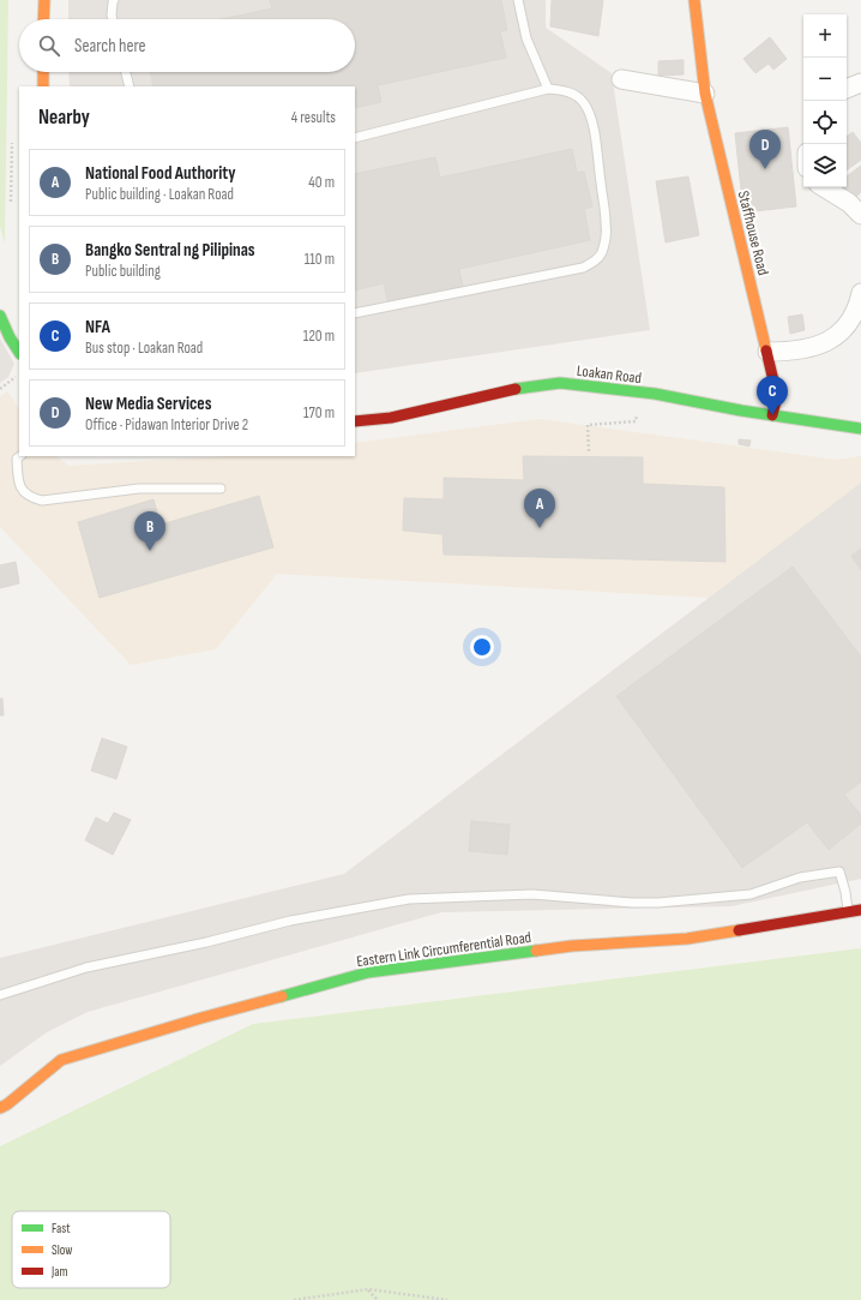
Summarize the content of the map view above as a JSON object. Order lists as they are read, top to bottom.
{
  "streets": {
    "main road": ["Staffhouse Road", "Loakan Road", "Eastern Link Circumferential Road"]
  },
  "crossings": [
    ["Staffhouse Road", "Loakan Road"]
  ],
  "legend": ["Fast", "Slow", "Jam"],
  "page": {
    "map_buttons": ["+", "−"],
    "search": "Search here",
    "heading": ["Nearby", "4 results"],
    "pins": [
      "D",
      "C",
      "A",
      "B"
    ],
    "list": [
      {
        "mark": "A",
        "name": "National Food Authority",
        "note": "Public building · Loakan Road",
        "value": "40 m"
      },
      {
        "mark": "B",
        "name": "Bangko Sentral ng Pilipinas",
        "note": "Public building",
        "value": "110 m"
      },
      {
        "mark": "C",
        "name": "NFA",
        "note": "Bus stop · Loakan Road",
        "value": "120 m"
      },
      {
        "mark": "D",
        "name": "New Media Services",
        "note": "Office · Pidawan Interior Drive 2",
        "value": "170 m"
      }
    ]
  }
}
